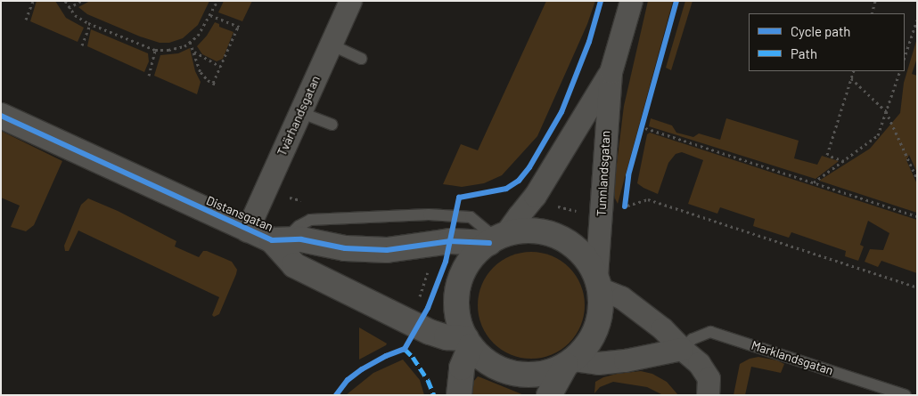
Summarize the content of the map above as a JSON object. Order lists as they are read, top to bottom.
{
  "streets": {
    "street": [
      "Tvärhandsgatan",
      "Tunnlandsgatan",
      "Distansgatan",
      "Marklandsgatan"
    ]
  },
  "crossings": [
    ["Tvärhandsgatan", "Distansgatan"],
    ["Tunnlandsgatan", "Distansgatan"],
    ["Tunnlandsgatan", "Marklandsgatan"],
    ["Distansgatan", "Marklandsgatan"]
  ],
  "legend": ["Cycle path", "Path"]
}
